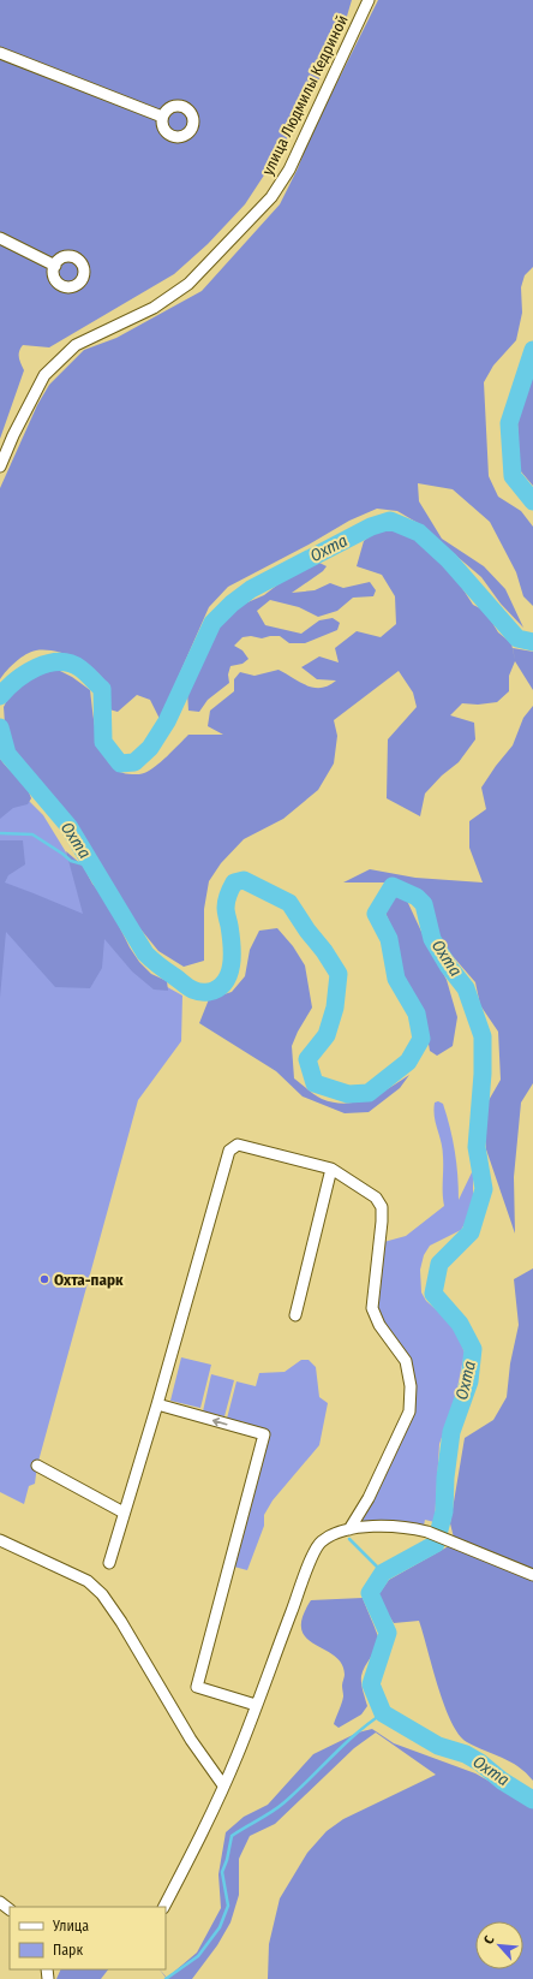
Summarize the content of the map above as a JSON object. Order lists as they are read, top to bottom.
{
  "streets": {
    "street": ["улица Людмилы Кедриной"]
  },
  "water": ["Охта"],
  "places": ["Охта-парк"],
  "legend": ["Улица", "Парк"],
  "north": "top left"
}
